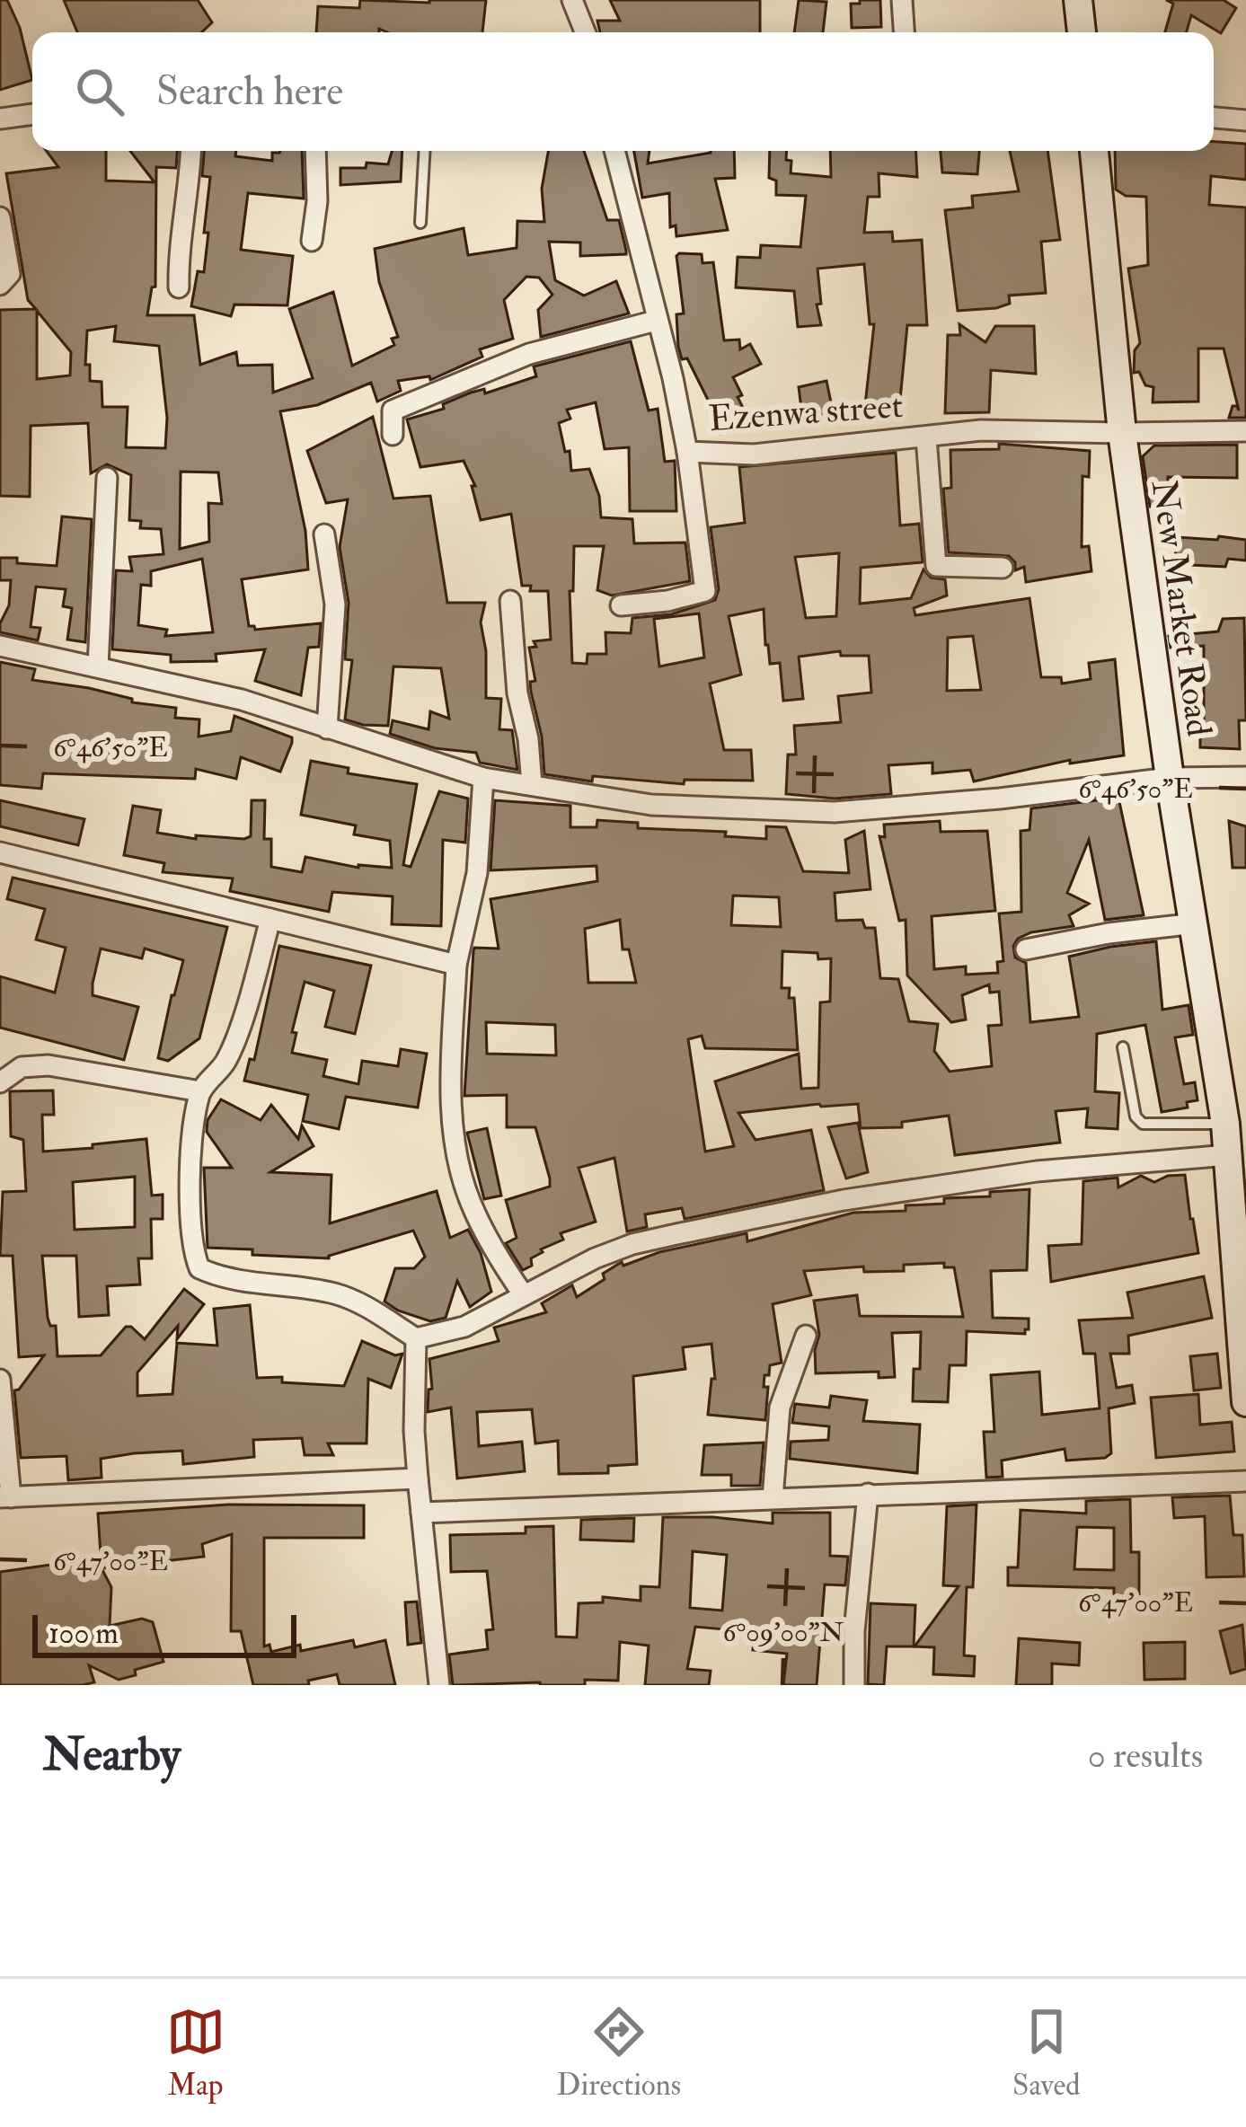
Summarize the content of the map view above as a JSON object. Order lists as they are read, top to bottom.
{
  "streets": {
    "street": ["Ezenwa street", "New Market Road"]
  },
  "crossings": [
    ["Ezenwa street", "New Market Road"]
  ],
  "scale_bar": "100 m",
  "page": {
    "search": "Search here",
    "scale": "100 m",
    "heading": ["Nearby", "0 results"],
    "nav": ["Map", "Directions", "Saved"]
  },
  "coordinates": ["6°46'50\"E", "6°47'00\"E", "6°09'00\"N"]
}
